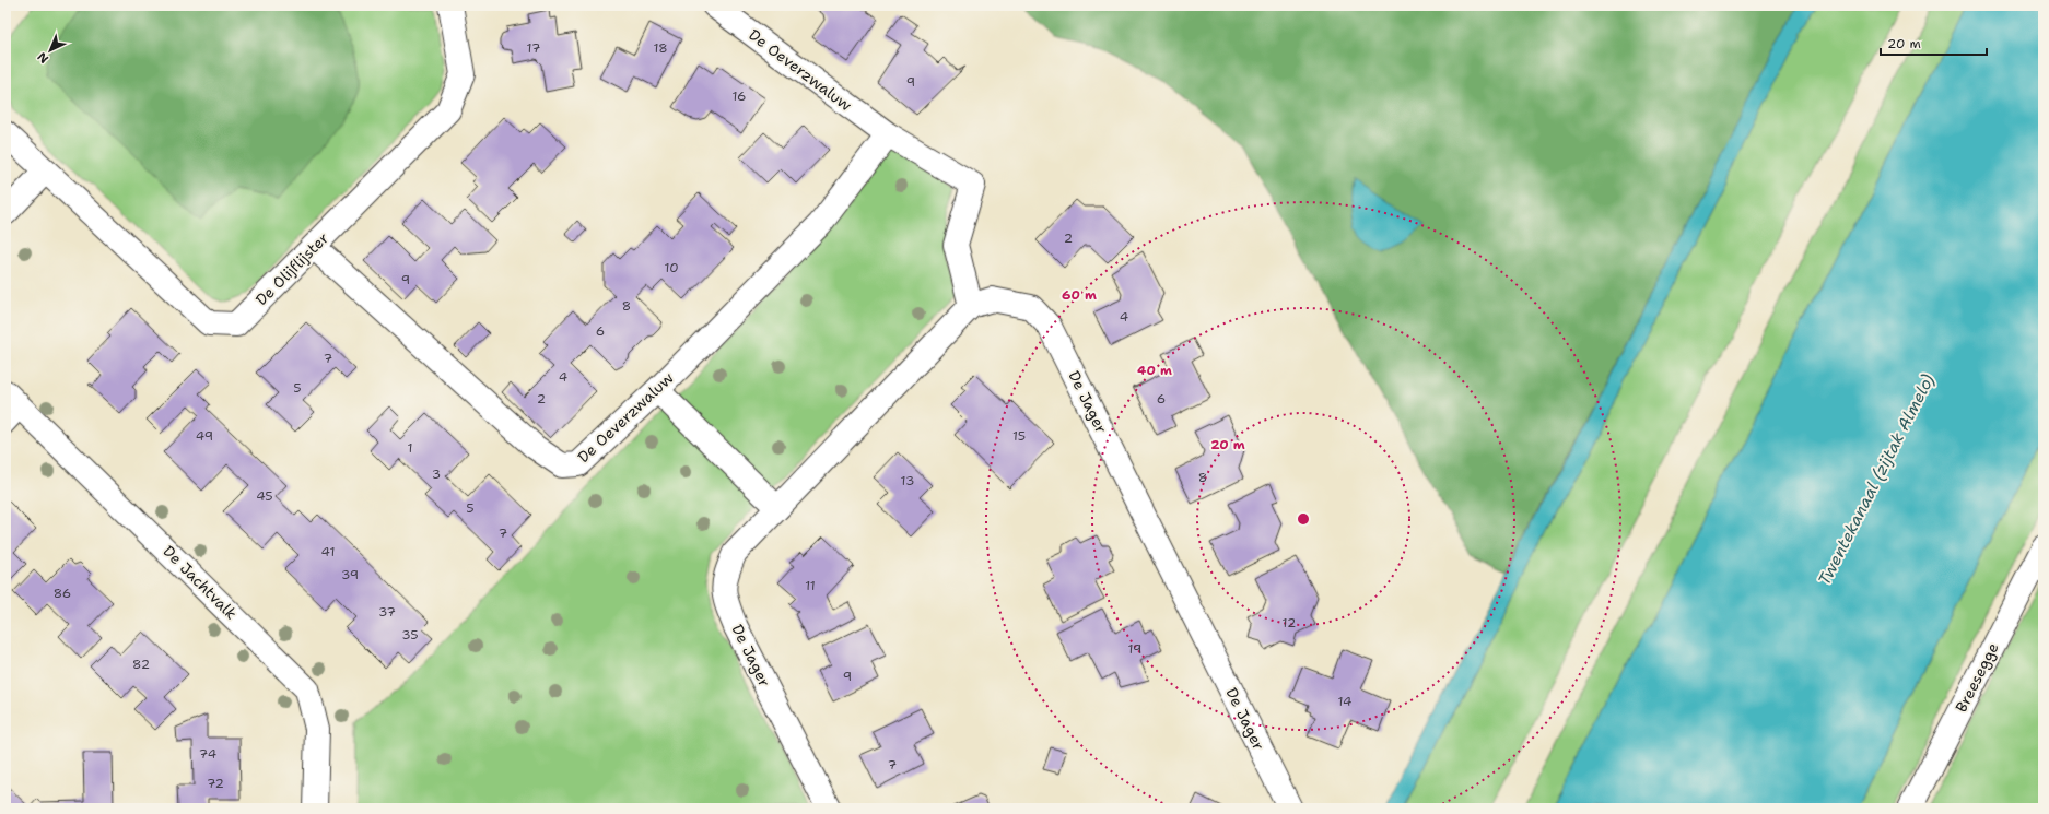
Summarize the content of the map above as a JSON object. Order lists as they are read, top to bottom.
{
  "streets": {
    "street": [
      "De Oeverzwaluw",
      "De Olijflijster",
      "De Jager",
      "De Jachtvalk",
      "Breesegge"
    ]
  },
  "crossings": [
    ["De Oeverzwaluw", "De Olijflijster"],
    ["De Oeverzwaluw", "De Jager"]
  ],
  "water": ["Twentekanaal (zijtak Almelo)"],
  "house_numbers": [
    "17",
    "18",
    "9",
    "16",
    "2",
    "10",
    "9",
    "8",
    "4",
    "6",
    "7",
    "4",
    "5",
    "2",
    "6",
    "49",
    "15",
    "1",
    "3",
    "8",
    "13",
    "45",
    "5",
    "7",
    "41",
    "39",
    "11",
    "86",
    "37",
    "12",
    "35",
    "19",
    "82",
    "9",
    "14",
    "74",
    "7",
    "72"
  ],
  "scale_bar": "20 m",
  "north": "bottom left",
  "rings": ["60 m", "40 m", "20 m"]
}
